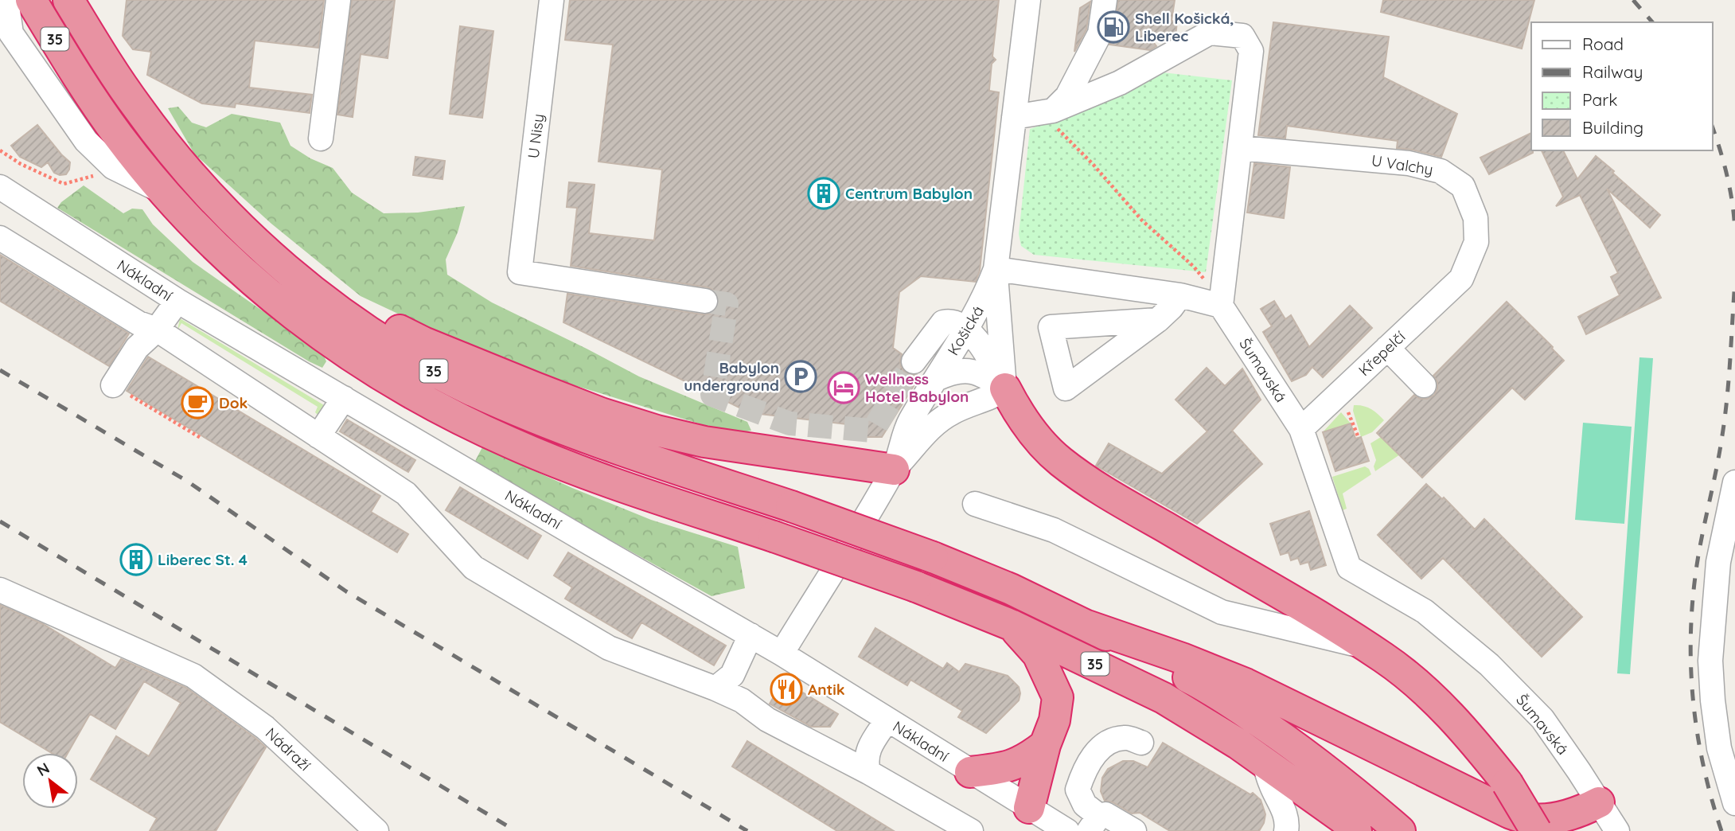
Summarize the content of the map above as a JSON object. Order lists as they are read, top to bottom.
{
  "streets": {
    "highway": ["35"],
    "street": [
      "U Nisy",
      "U Valchy",
      "Nákladní",
      "Košická",
      "Křepelčí",
      "Šumavská",
      "Nádraží"
    ]
  },
  "crossings": [
    ["U Valchy", "Křepelčí"],
    ["Nákladní", "Košická"],
    ["Křepelčí", "Šumavská"]
  ],
  "places": {
    "fuel station": ["Shell Košická, Liberec"],
    "building": ["Centrum Babylon", "Liberec St. 4"],
    "parking": ["Babylon underground"],
    "hotel": ["Wellness Hotel Babylon"],
    "cafe": ["Dok"],
    "restaurant": ["Antik"]
  },
  "legend": [
    "Road",
    "Railway",
    "Park",
    "Building"
  ],
  "north": "top left"
}
